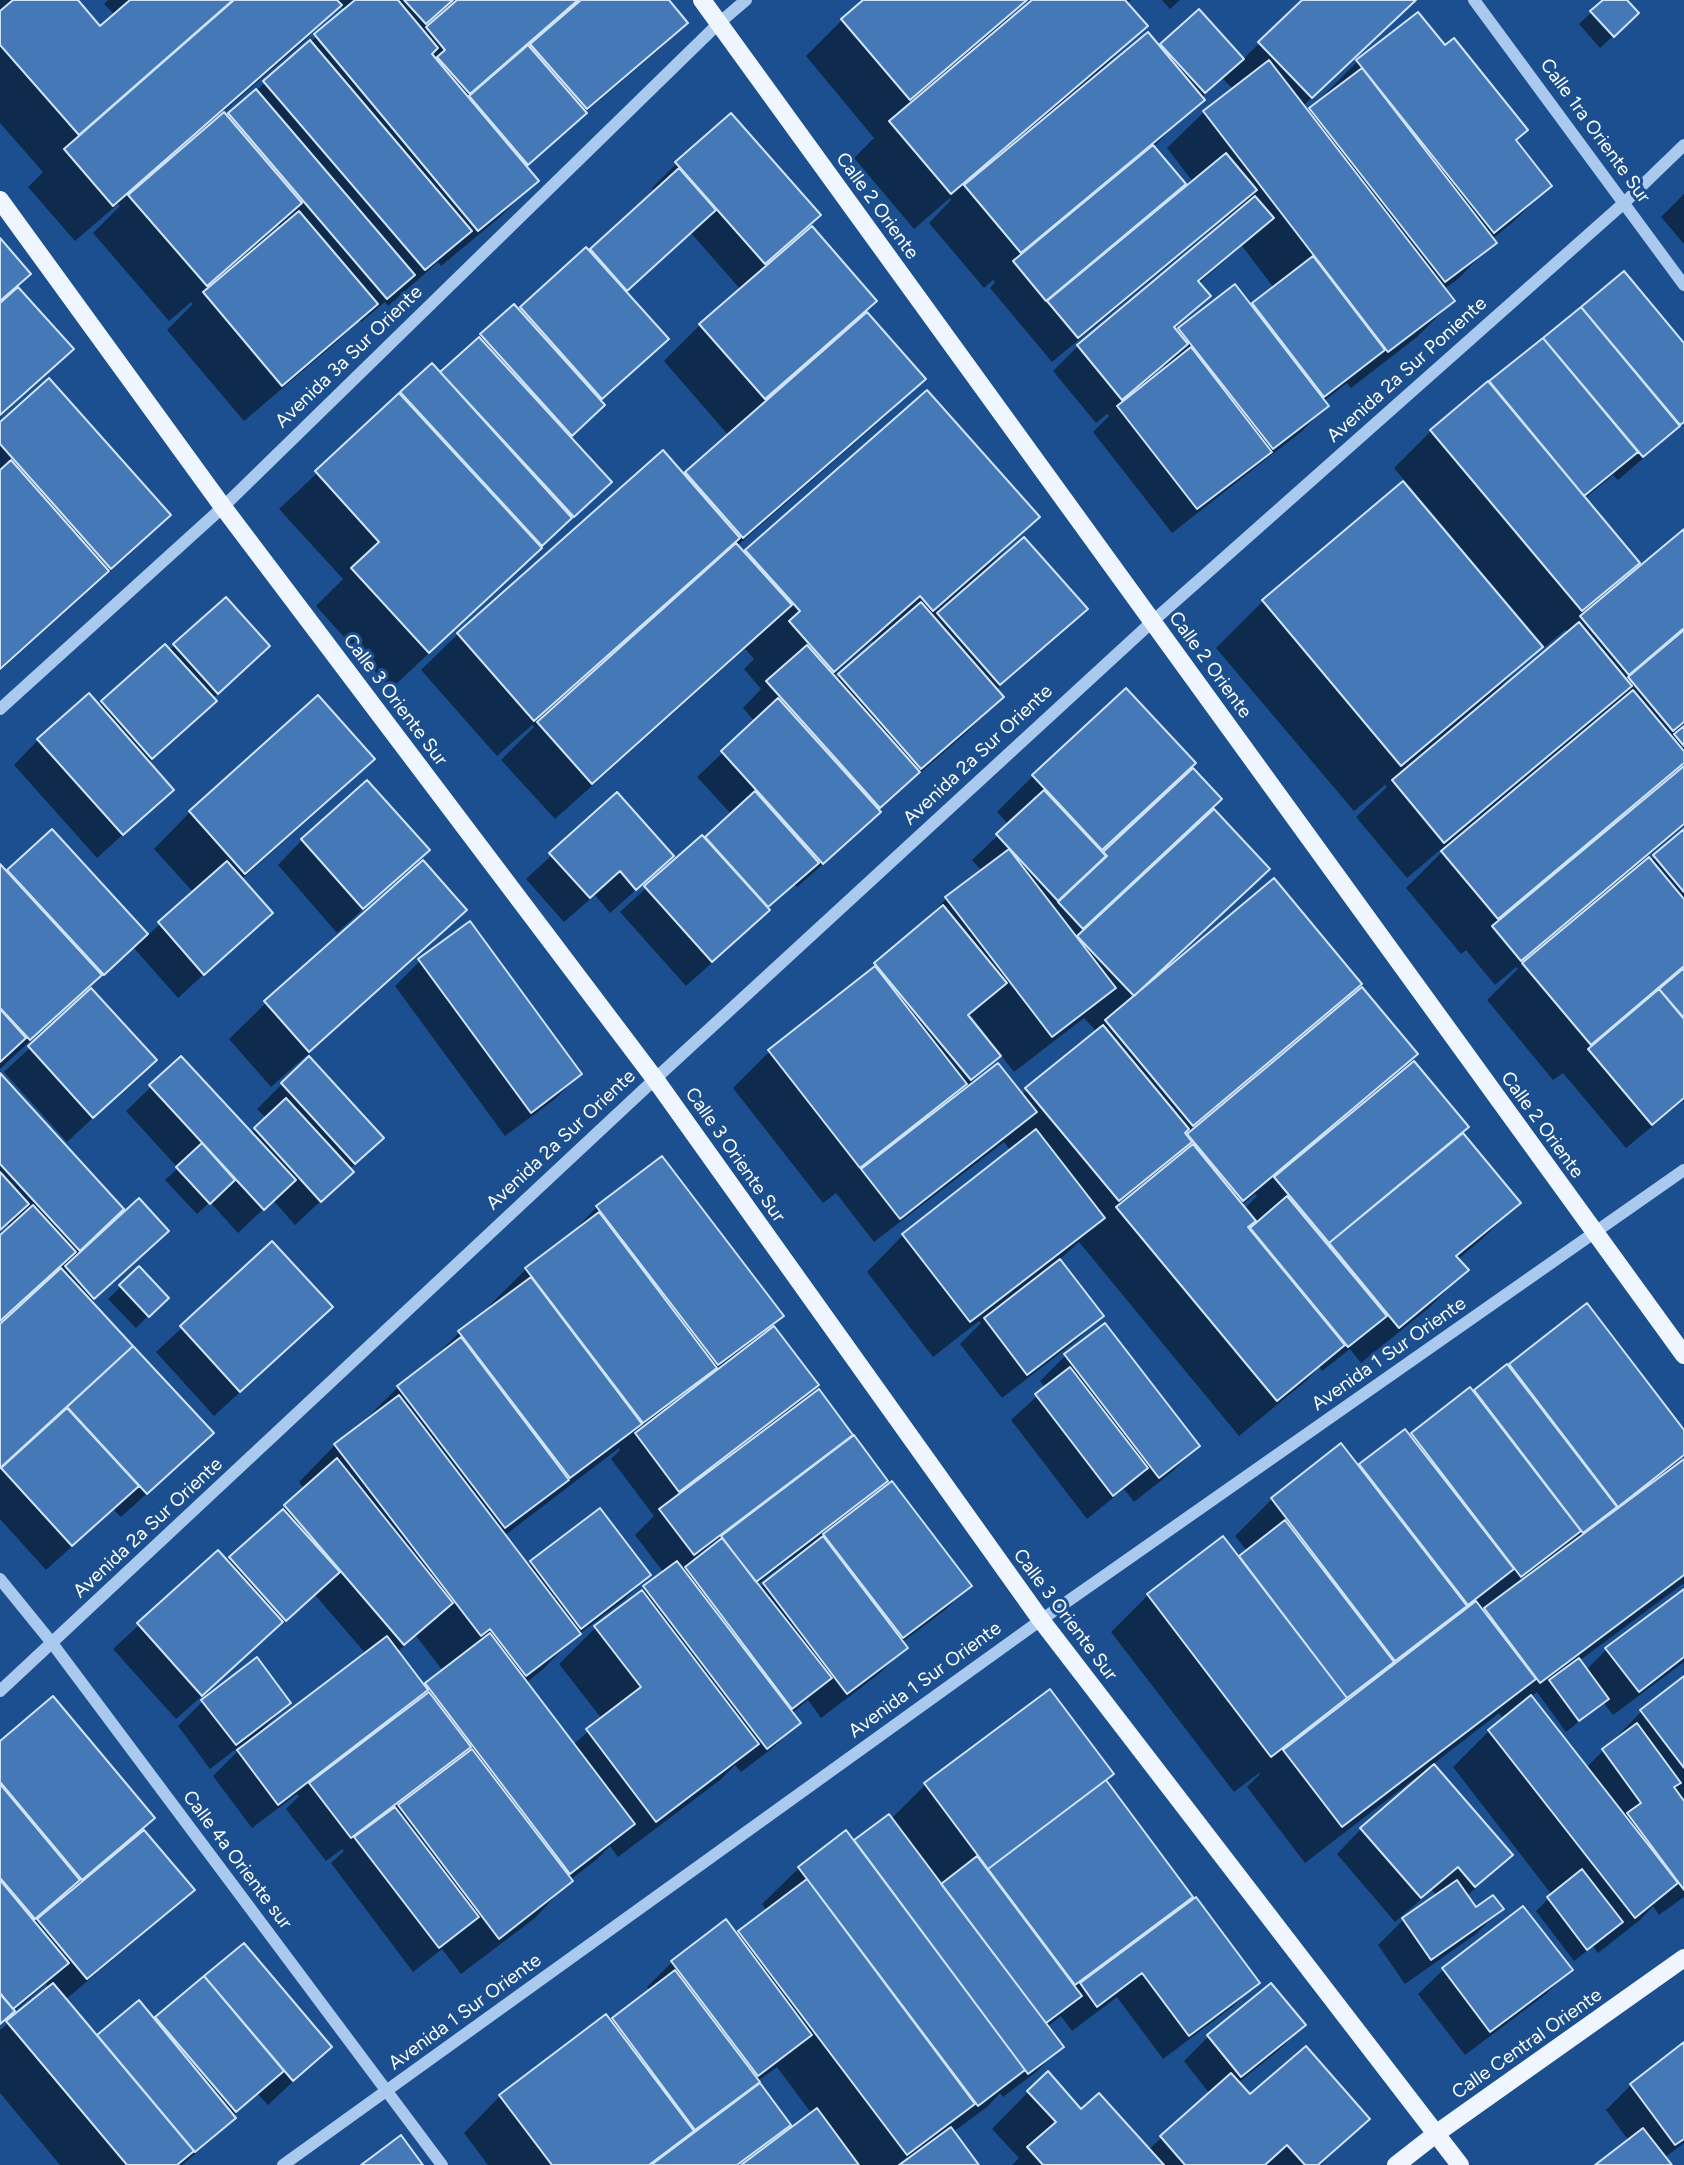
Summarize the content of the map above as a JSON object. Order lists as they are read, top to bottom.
{
  "streets": {
    "main road": ["Calle 2 Oriente", "Calle 3 Oriente Sur", "Calle Central Oriente"],
    "street": [
      "Calle 1ra Oriente Sur",
      "Avenida 3a Sur Oriente",
      "Avenida 2a Sur Poniente",
      "Avenida 2a Sur Oriente",
      "Avenida 1 Sur Oriente",
      "Calle 4a Oriente sur"
    ]
  },
  "crossings": [
    ["Calle 1ra Oriente Sur", "Avenida 2a Sur Poniente"],
    ["Calle 2 Oriente", "Avenida 3a Sur Oriente"],
    ["Calle 2 Oriente", "Avenida 2a Sur Poniente"],
    ["Calle 2 Oriente", "Avenida 2a Sur Oriente"],
    ["Calle 2 Oriente", "Avenida 1 Sur Oriente"],
    ["Avenida 3a Sur Oriente", "Calle 3 Oriente Sur"],
    ["Avenida 2a Sur Poniente", "Avenida 2a Sur Oriente"],
    ["Calle 3 Oriente Sur", "Avenida 2a Sur Oriente"],
    ["Calle 3 Oriente Sur", "Avenida 1 Sur Oriente"],
    ["Calle 3 Oriente Sur", "Calle Central Oriente"],
    ["Avenida 2a Sur Oriente", "Calle 4a Oriente sur"],
    ["Avenida 1 Sur Oriente", "Calle 4a Oriente sur"]
  ]
}
